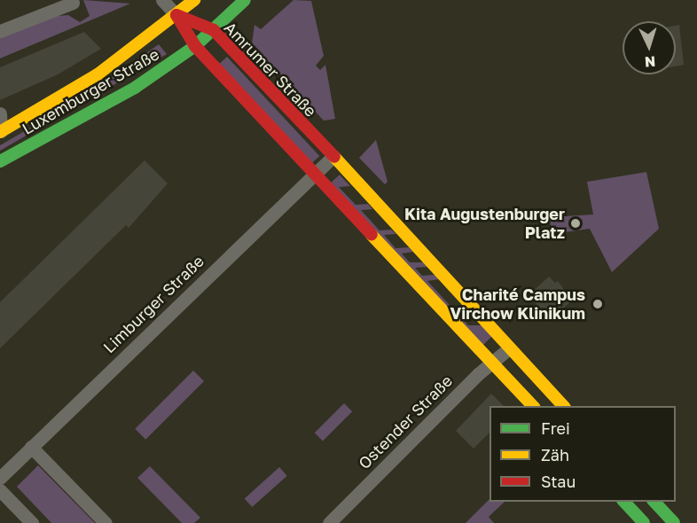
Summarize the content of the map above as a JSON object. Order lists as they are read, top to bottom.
{
  "streets": {
    "main road": ["Amrumer Straße", "Luxemburger Straße"],
    "street": ["Limburger Straße", "Ostender Straße"]
  },
  "crossings": [
    ["Amrumer Straße", "Luxemburger Straße"],
    ["Amrumer Straße", "Limburger Straße"],
    ["Amrumer Straße", "Ostender Straße"]
  ],
  "places": ["Kita Augustenburger Platz", "Charité Campus Virchow Klinikum"],
  "legend": ["Frei", "Zäh", "Stau"],
  "north": "bottom"
}
